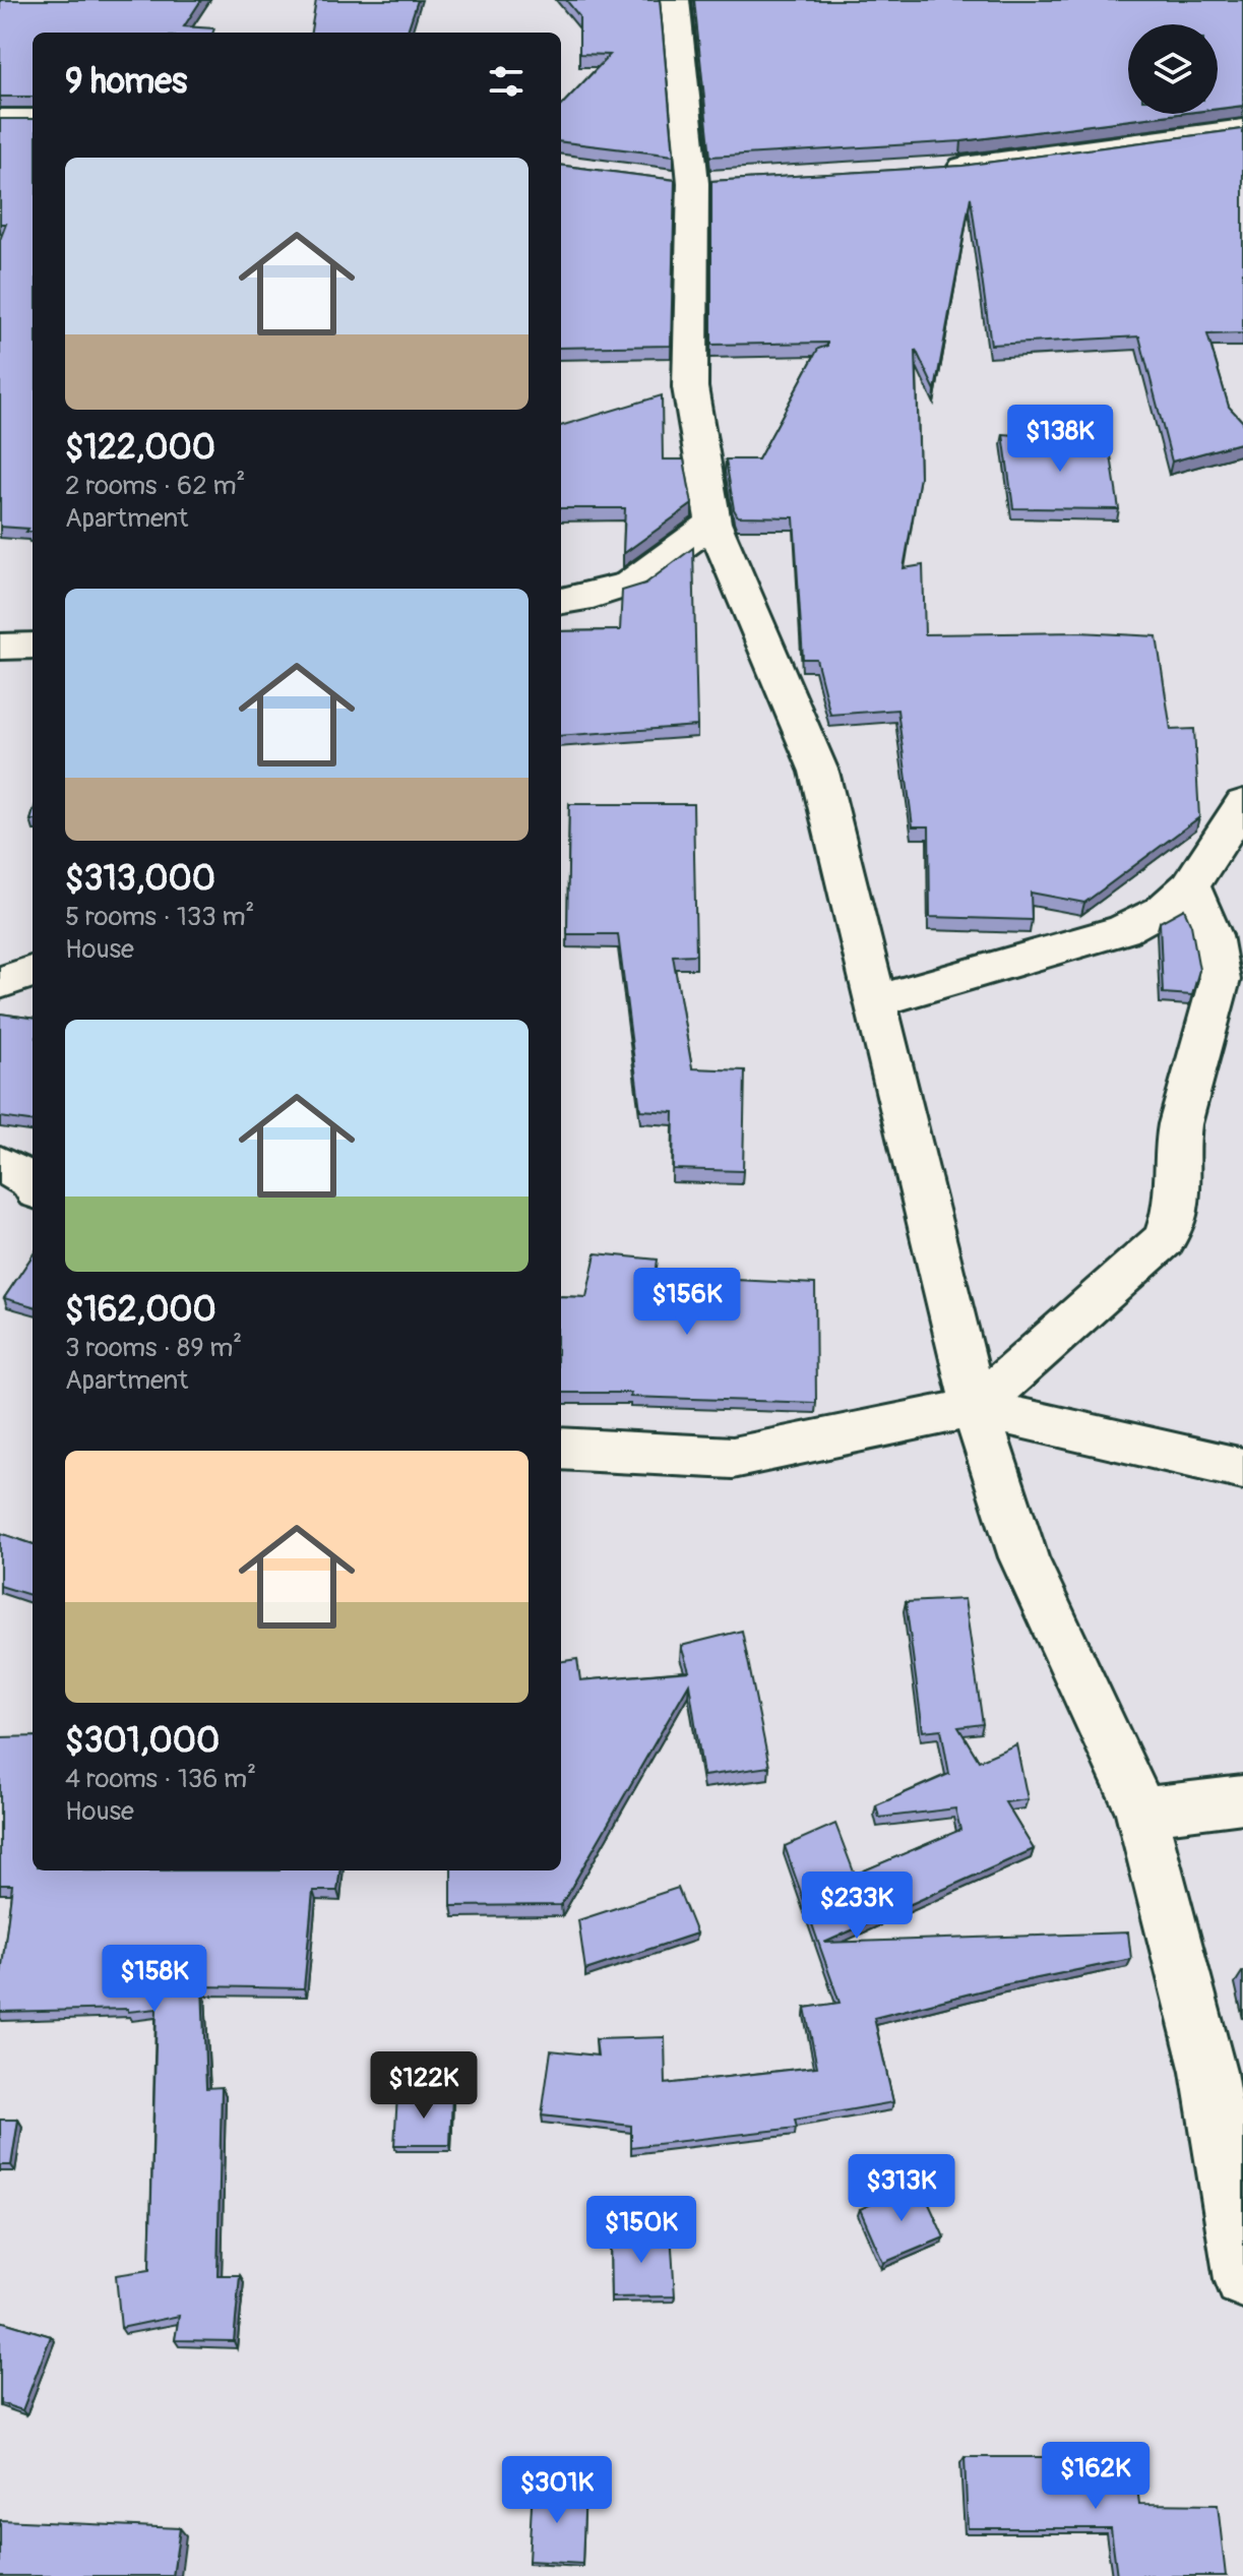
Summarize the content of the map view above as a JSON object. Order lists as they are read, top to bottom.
{
  "page": {
    "heading": "9 homes",
    "list": [
      {
        "name": "$122,000",
        "note": "2 rooms · 62 m² · Apartment"
      },
      {
        "name": "$313,000",
        "note": "5 rooms · 133 m² · House"
      },
      {
        "name": "$162,000",
        "note": "3 rooms · 89 m² · Apartment"
      },
      {
        "name": "$301,000",
        "note": "4 rooms · 136 m² · House"
      }
    ],
    "price": [
      "$138K",
      "$156K",
      "$233K",
      "$158K",
      "$122K",
      "$313K",
      "$150K",
      "$162K",
      "$301K"
    ]
  }
}
